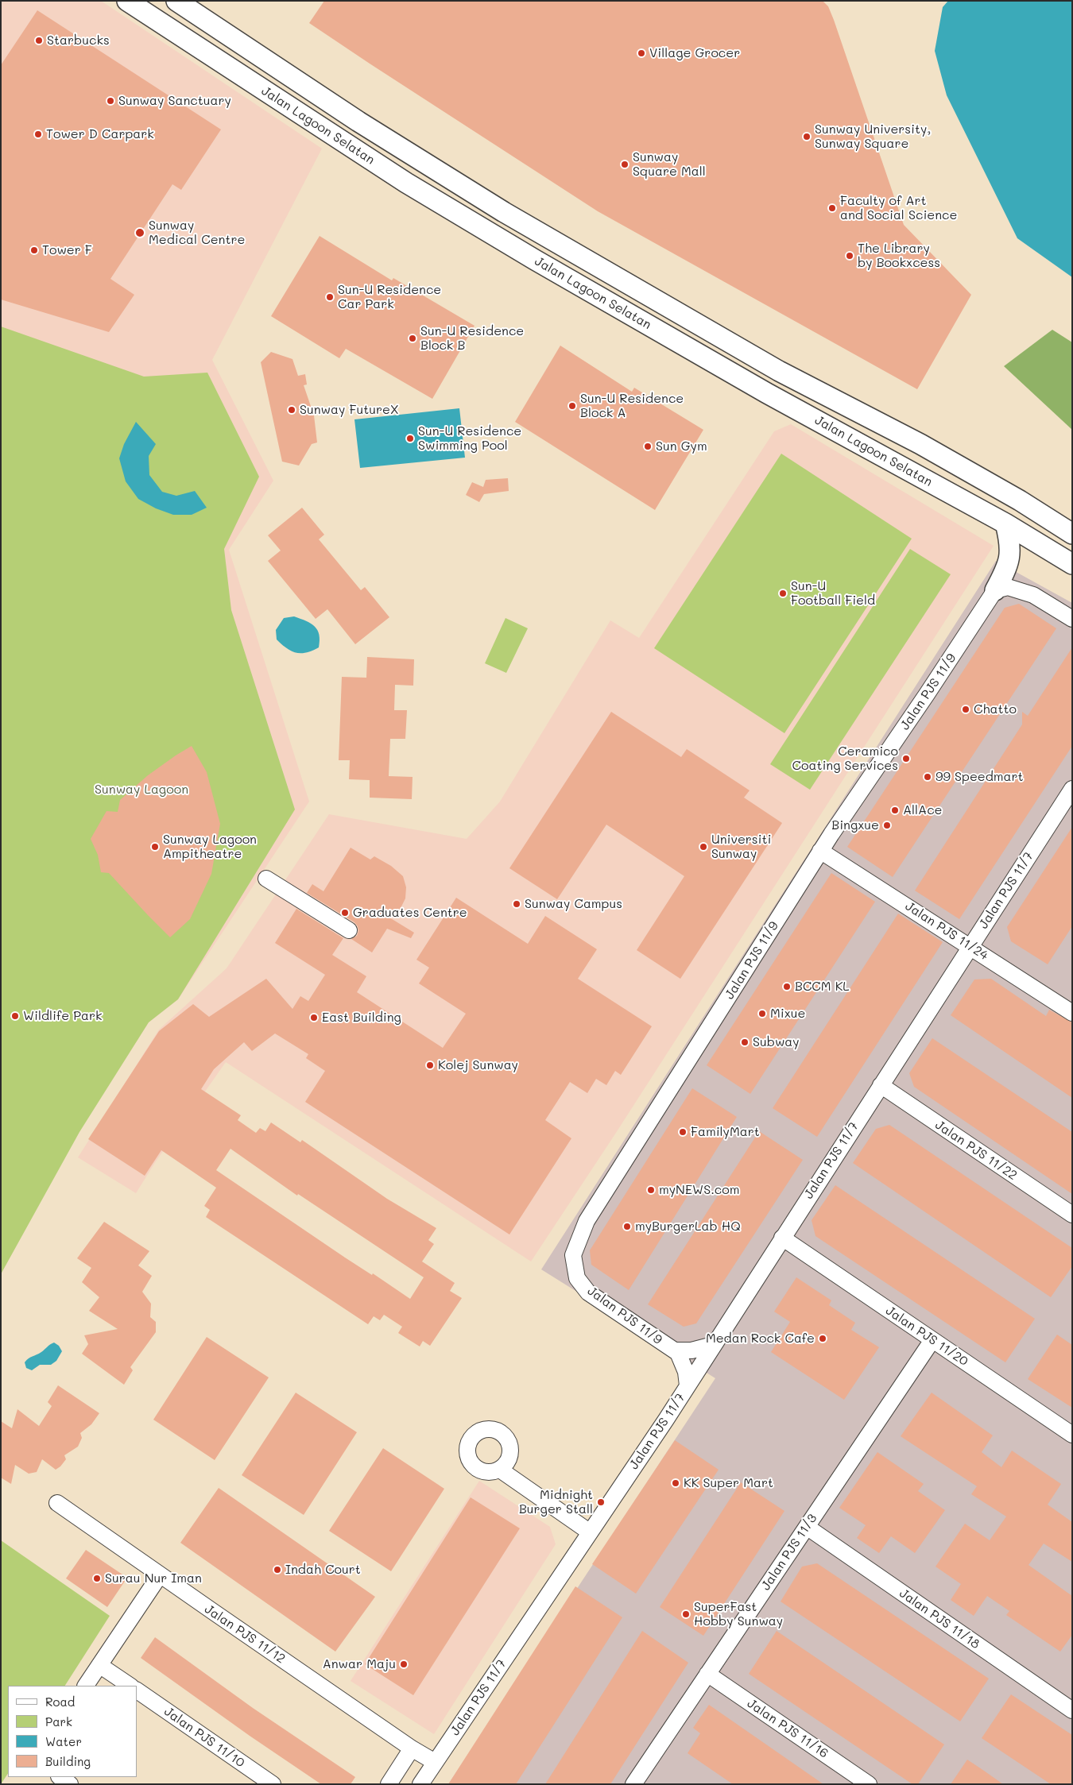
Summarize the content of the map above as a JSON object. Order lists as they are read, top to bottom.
{
  "streets": {
    "main road": ["Jalan Lagoon Selatan"],
    "street": [
      "Jalan PJS 11/9",
      "Jalan PJS 11/7",
      "Jalan PJS 11/24",
      "Jalan PJS 11/22",
      "Jalan PJS 11/20",
      "Jalan PJS 11/3",
      "Jalan PJS 11/18",
      "Jalan PJS 11/12",
      "Jalan PJS 11/16",
      "Jalan PJS 11/10"
    ]
  },
  "crossings": [
    ["Jalan PJS 11/9", "Jalan PJS 11/7"],
    ["Jalan PJS 11/9", "Jalan PJS 11/24"],
    ["Jalan PJS 11/7", "Jalan PJS 11/24"],
    ["Jalan PJS 11/7", "Jalan PJS 11/22"],
    ["Jalan PJS 11/7", "Jalan PJS 11/20"],
    ["Jalan PJS 11/7", "Jalan PJS 11/12"],
    ["Jalan PJS 11/20", "Jalan PJS 11/3"],
    ["Jalan PJS 11/3", "Jalan PJS 11/18"],
    ["Jalan PJS 11/3", "Jalan PJS 11/16"]
  ],
  "parks": ["Sunway Lagoon"],
  "places": [
    "Starbucks",
    "Village Grocer",
    "Sunway Sanctuary",
    "Tower D Carpark",
    "Sunway University, Sunway Square",
    "Sunway Square Mall",
    "Faculty of Art and Social Science",
    "Sunway Medical Centre",
    "Tower F",
    "The Library by Bookxcess",
    "Sun-U Residence Car Park",
    "Sun-U Residence Block B",
    "Sun-U Residence Block A",
    "Sunway FutureX",
    "Sun-U Residence Swimming Pool",
    "Sun Gym",
    "Sun-U Football Field",
    "Chatto",
    "Ceramico Coating Services",
    "99 Speedmart",
    "AllAce",
    "Bingxue",
    "Sunway Lagoon Ampitheatre",
    "Universiti Sunway",
    "Sunway Campus",
    "Graduates Centre",
    "BCCM KL",
    "Mixue",
    "Wildlife Park",
    "East Building",
    "Subway",
    "Kolej Sunway",
    "FamilyMart",
    "myNEWS.com",
    "myBurgerLab HQ",
    "Medan Rock Cafe",
    "KK Super Mart",
    "Midnight Burger Stall",
    "Indah Court",
    "Surau Nur Iman",
    "SuperFast Hobby Sunway",
    "Anwar Maju"
  ],
  "legend": [
    "Road",
    "Park",
    "Water",
    "Building"
  ]
}
